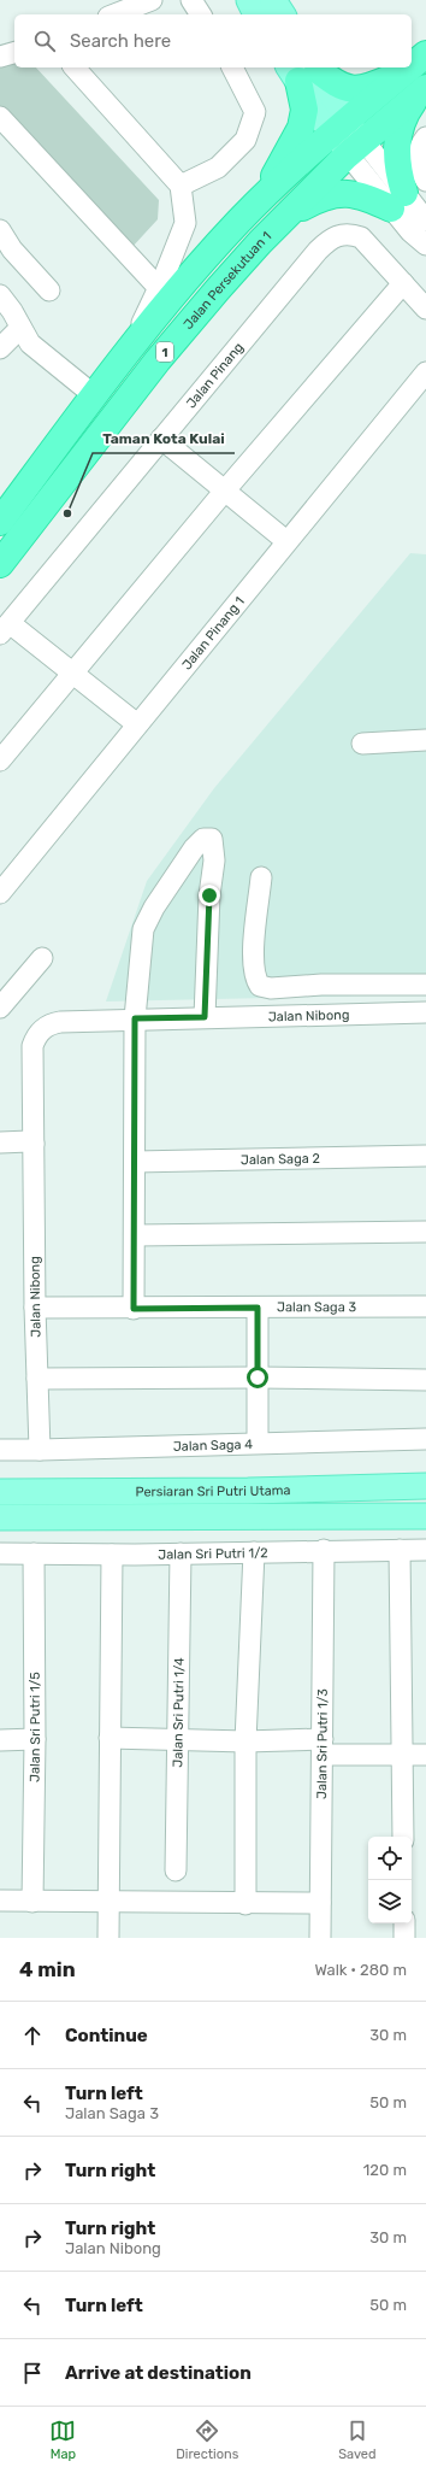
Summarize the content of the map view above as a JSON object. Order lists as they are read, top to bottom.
{
  "streets": {
    "highway": ["Jalan Persekutuan 1", "1"],
    "main road": ["Persiaran Sri Putri Utama"],
    "street": [
      "Jalan Pinang",
      "Jalan Pinang 1",
      "Jalan Nibong",
      "Jalan Saga 2",
      "Jalan Saga 3",
      "Jalan Saga 4",
      "Jalan Sri Putri 1/2",
      "Jalan Sri Putri 1/4",
      "Jalan Sri Putri 1/5",
      "Jalan Sri Putri 1/3"
    ]
  },
  "crossings": [
    ["Jalan Nibong", "Jalan Saga 3"],
    ["Jalan Nibong", "Jalan Saga 4"],
    ["Jalan Sri Putri 1/2", "Jalan Sri Putri 1/4"],
    ["Jalan Sri Putri 1/2", "Jalan Sri Putri 1/5"],
    ["Jalan Sri Putri 1/2", "Jalan Sri Putri 1/3"]
  ],
  "places": ["Taman Kota Kulai"],
  "page": {
    "search": "Search here",
    "heading": ["4 min", "Walk · 280 m"],
    "list": [
      ["Continue", "30 m"],
      ["Turn left", "Jalan Saga 3", "50 m"],
      ["Turn right", "120 m"],
      ["Turn right", "Jalan Nibong", "30 m"],
      ["Turn left", "50 m"],
      "Arrive at destination"
    ],
    "nav": ["Map", "Directions", "Saved"]
  }
}
